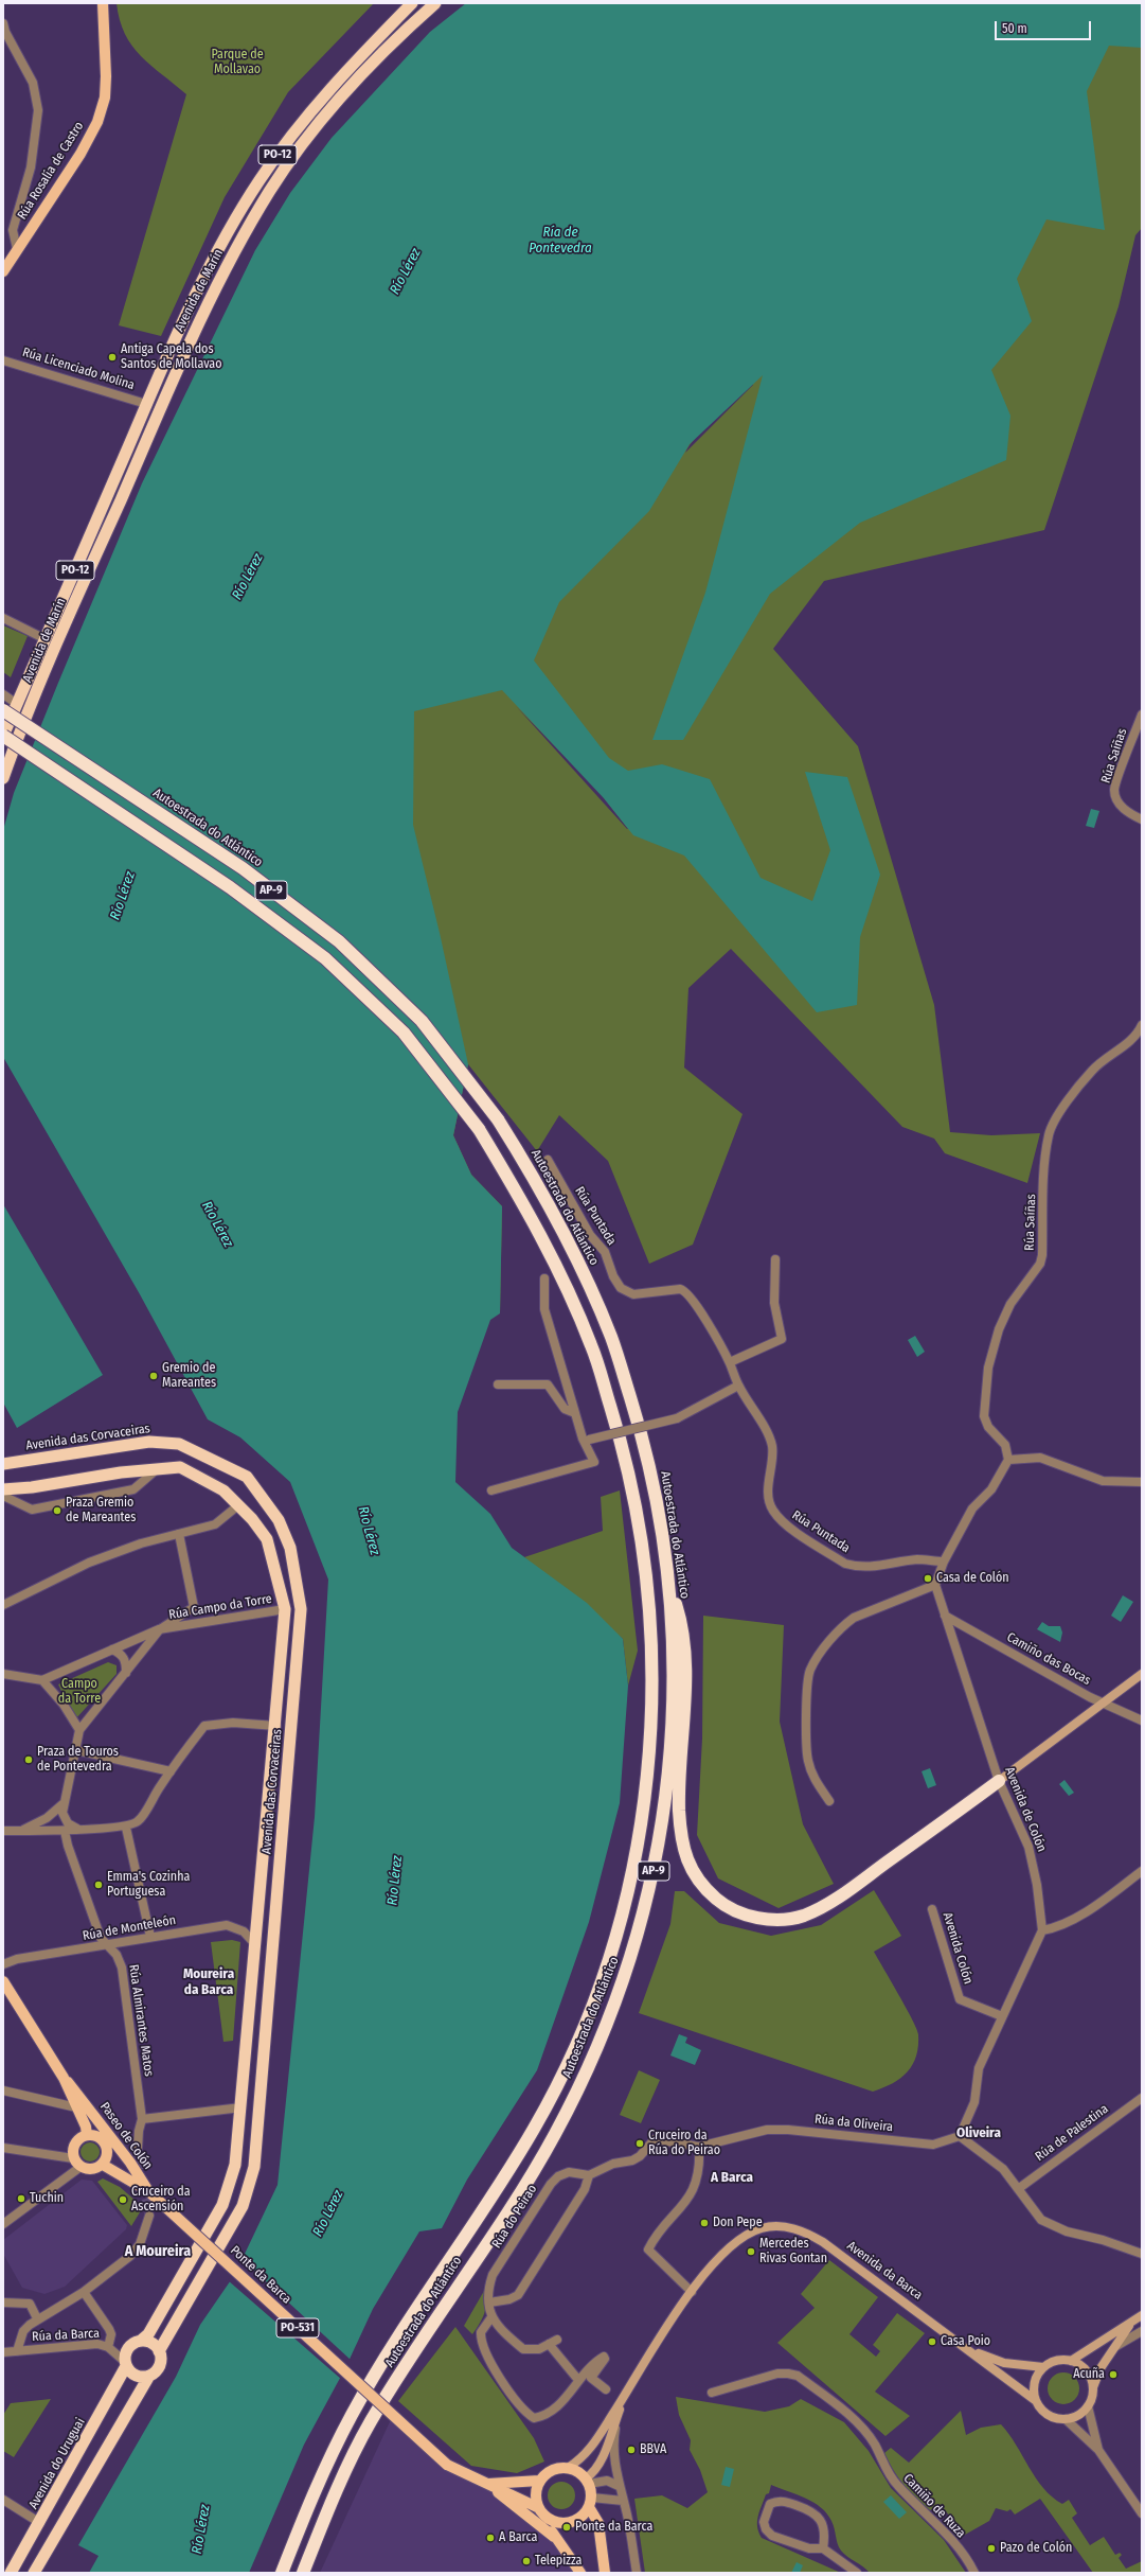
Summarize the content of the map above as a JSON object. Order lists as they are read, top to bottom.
{
  "streets": {
    "highway": [
      "PO-12",
      "Avenida de Marín",
      "Autoestrada do Atlántico",
      "AP-9",
      "Avenida das Corvaceiras",
      "Avenida do Uruguai"
    ],
    "main road": [
      "Rúa Rosalía de Castro",
      "Paseo de Colón",
      "Avenida da Barca",
      "Ponte da Barca",
      "PO-531"
    ],
    "street": [
      "Rúa Licenciado Molina",
      "Rúa Saíñas",
      "Rúa Puntada",
      "Rúa Campo da Torre",
      "Camiño das Bocas",
      "Avenida de Colón",
      "Rúa de Monteleón",
      "Avenida Colón",
      "Rúa Almirantes Matos",
      "Rúa da Oliveira",
      "Rúa de Palestina",
      "Rúa do Peirao",
      "Rúa da Barca",
      "Camiño de Ruza"
    ]
  },
  "crossings": [
    ["Avenida de Marín", "Rúa Licenciado Molina"],
    ["Avenida de Marín", "Autoestrada do Atlántico"],
    ["Autoestrada do Atlántico", "AP-9"],
    ["AP-9", "Avenida de Colón"],
    ["Avenida das Corvaceiras", "Rúa Campo da Torre"],
    ["Avenida das Corvaceiras", "Rúa de Monteleón"],
    ["Avenida das Corvaceiras", "Rúa da Barca"],
    ["Avenida das Corvaceiras", "Avenida do Uruguai"],
    ["Camiño das Bocas", "Avenida de Colón"],
    ["Rúa de Monteleón", "Rúa Almirantes Matos"],
    ["Paseo de Colón", "Ponte da Barca"],
    ["Avenida da Barca", "PO-531"],
    ["Ponte da Barca", "PO-531"],
    ["Rúa da Barca", "Avenida do Uruguai"]
  ],
  "districts": [
    "Moureira da Barca",
    "Oliveira",
    "A Barca",
    "A Moureira"
  ],
  "water": ["Ría de Pontevedra", "Río Lérez"],
  "parks": ["Parque de Mollavao", "Campo da Torre"],
  "places": [
    "Antiga Capela dos Santos de Mollavao",
    "Gremio de Mareantes",
    "Praza Gremio de Mareantes",
    "Casa de Colón",
    "Praza de Touros de Pontevedra",
    "Emma's Cozinha Portuguesa",
    "Cruceiro da Rúa do Peirao",
    "Tuchin",
    "Cruceiro da Ascensión",
    "Don Pepe",
    "Mercedes Rivas Gontan",
    "Casa Poio",
    "Acuña",
    "BBVA",
    "Ponte da Barca",
    "A Barca",
    "Pazo de Colón",
    "Telepizza"
  ],
  "scale_bar": "50 m"
}
